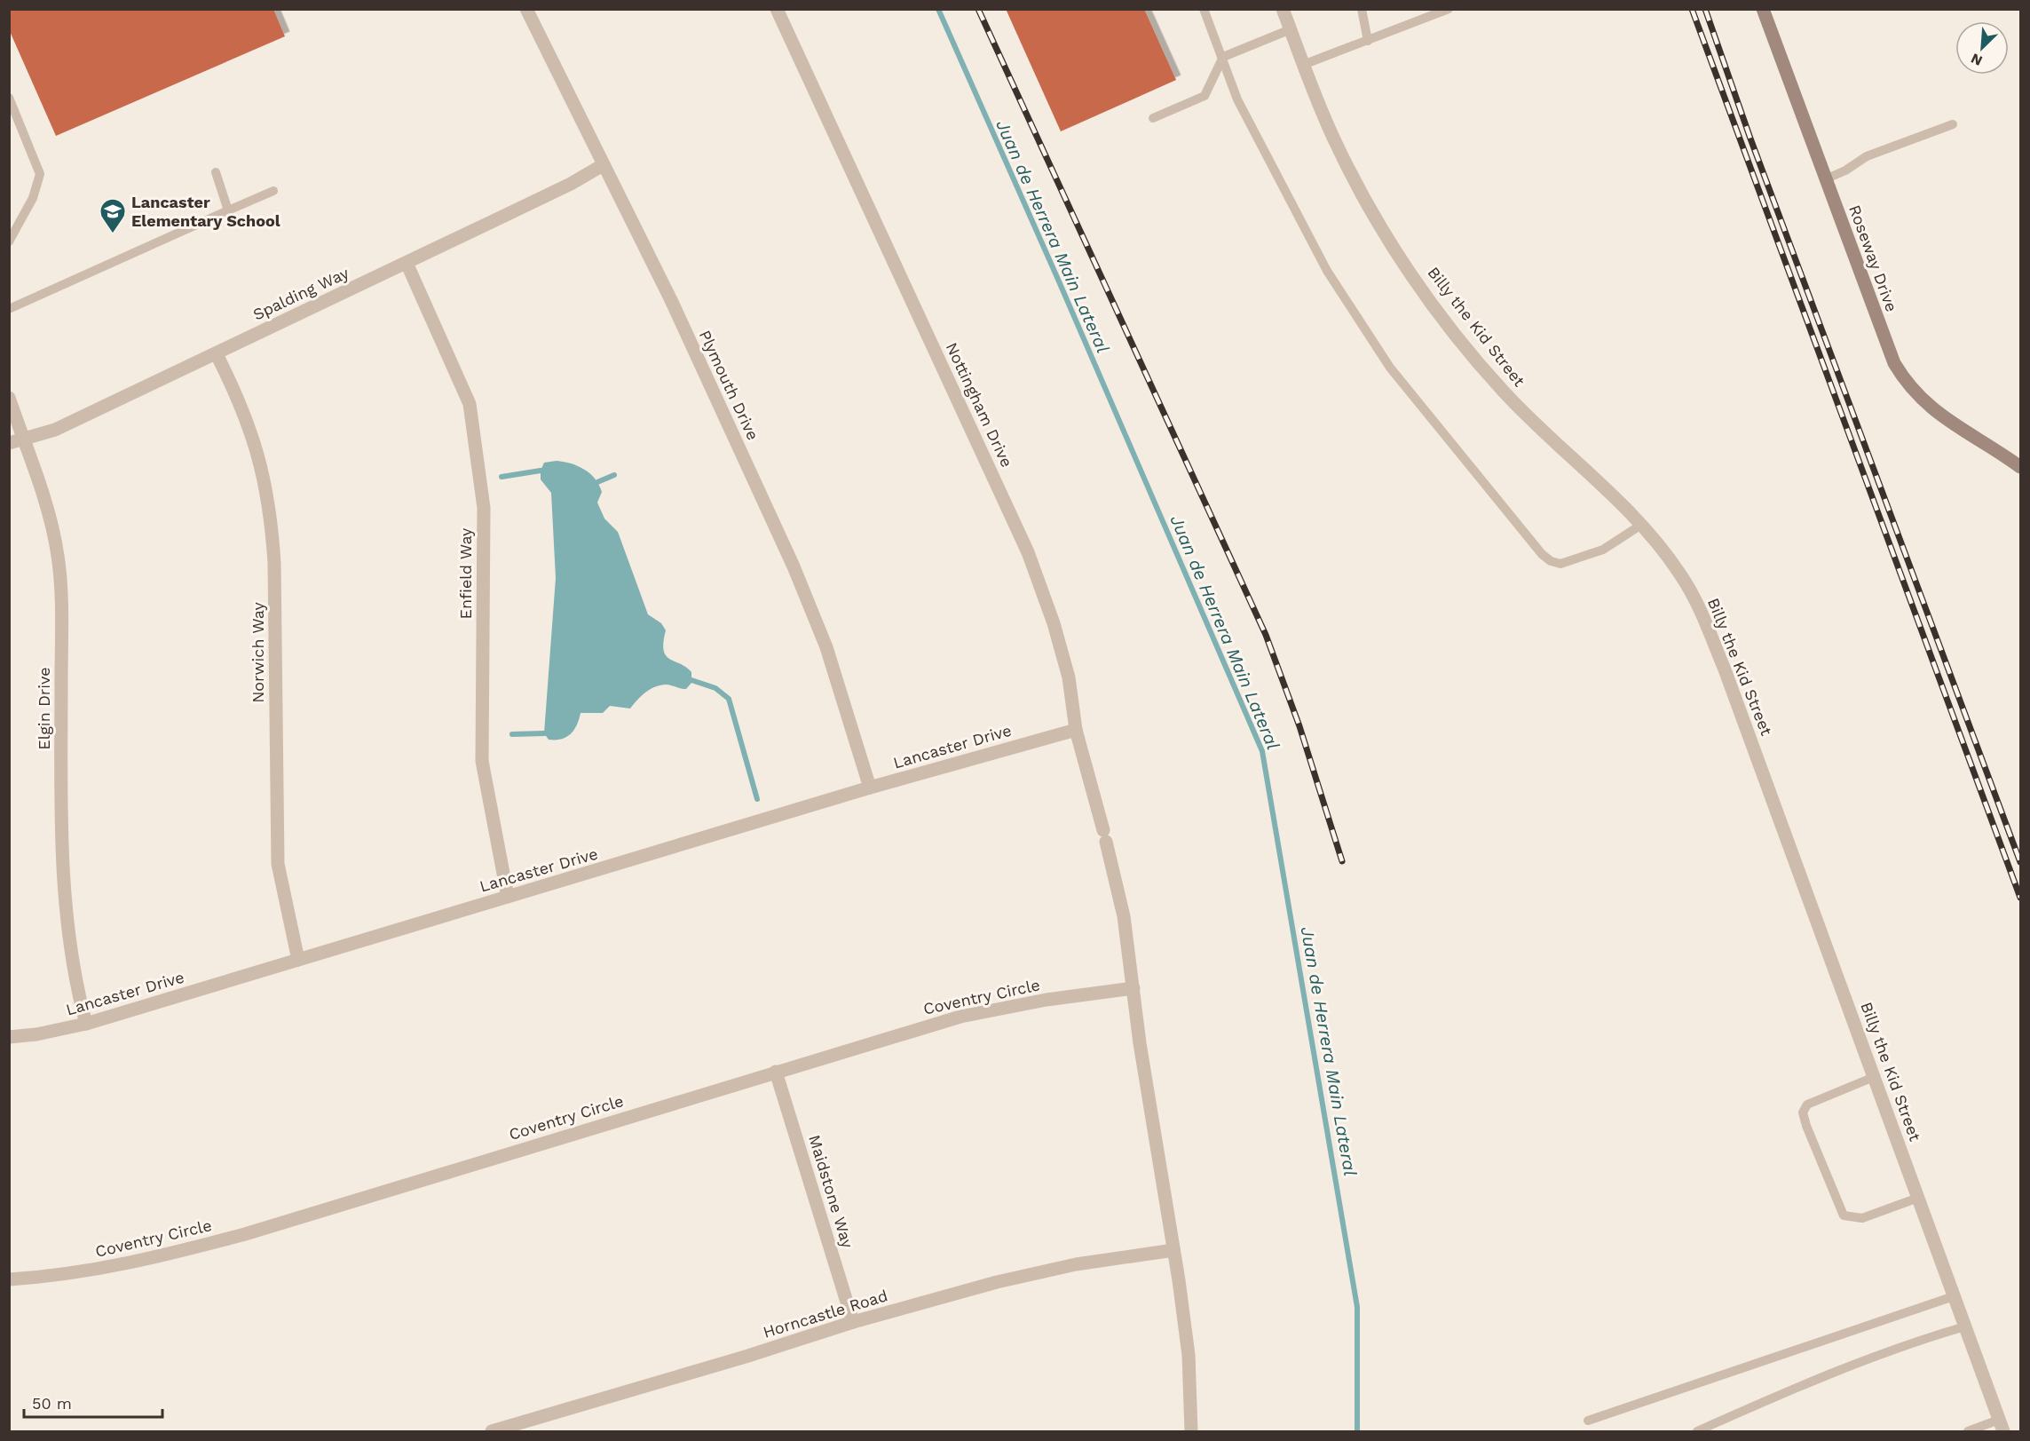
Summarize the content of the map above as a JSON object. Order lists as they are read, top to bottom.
{
  "streets": {
    "street": [
      "Roseway Drive",
      "Spalding Way",
      "Billy the Kid Street",
      "Plymouth Drive",
      "Nottingham Drive",
      "Enfield Way",
      "Norwich Way",
      "Elgin Drive",
      "Lancaster Drive",
      "Coventry Circle",
      "Maidstone Way",
      "Horncastle Road"
    ]
  },
  "crossings": [
    ["Spalding Way", "Plymouth Drive"],
    ["Spalding Way", "Enfield Way"],
    ["Spalding Way", "Norwich Way"],
    ["Spalding Way", "Elgin Drive"],
    ["Plymouth Drive", "Lancaster Drive"],
    ["Nottingham Drive", "Lancaster Drive"],
    ["Nottingham Drive", "Coventry Circle"],
    ["Enfield Way", "Lancaster Drive"],
    ["Norwich Way", "Lancaster Drive"],
    ["Elgin Drive", "Lancaster Drive"],
    ["Coventry Circle", "Maidstone Way"],
    ["Maidstone Way", "Horncastle Road"]
  ],
  "water": ["Juan de Herrera Main Lateral"],
  "places": {
    "school or university": ["Lancaster Elementary School"]
  },
  "scale_bar": "50 m",
  "north": "bottom left"
}
